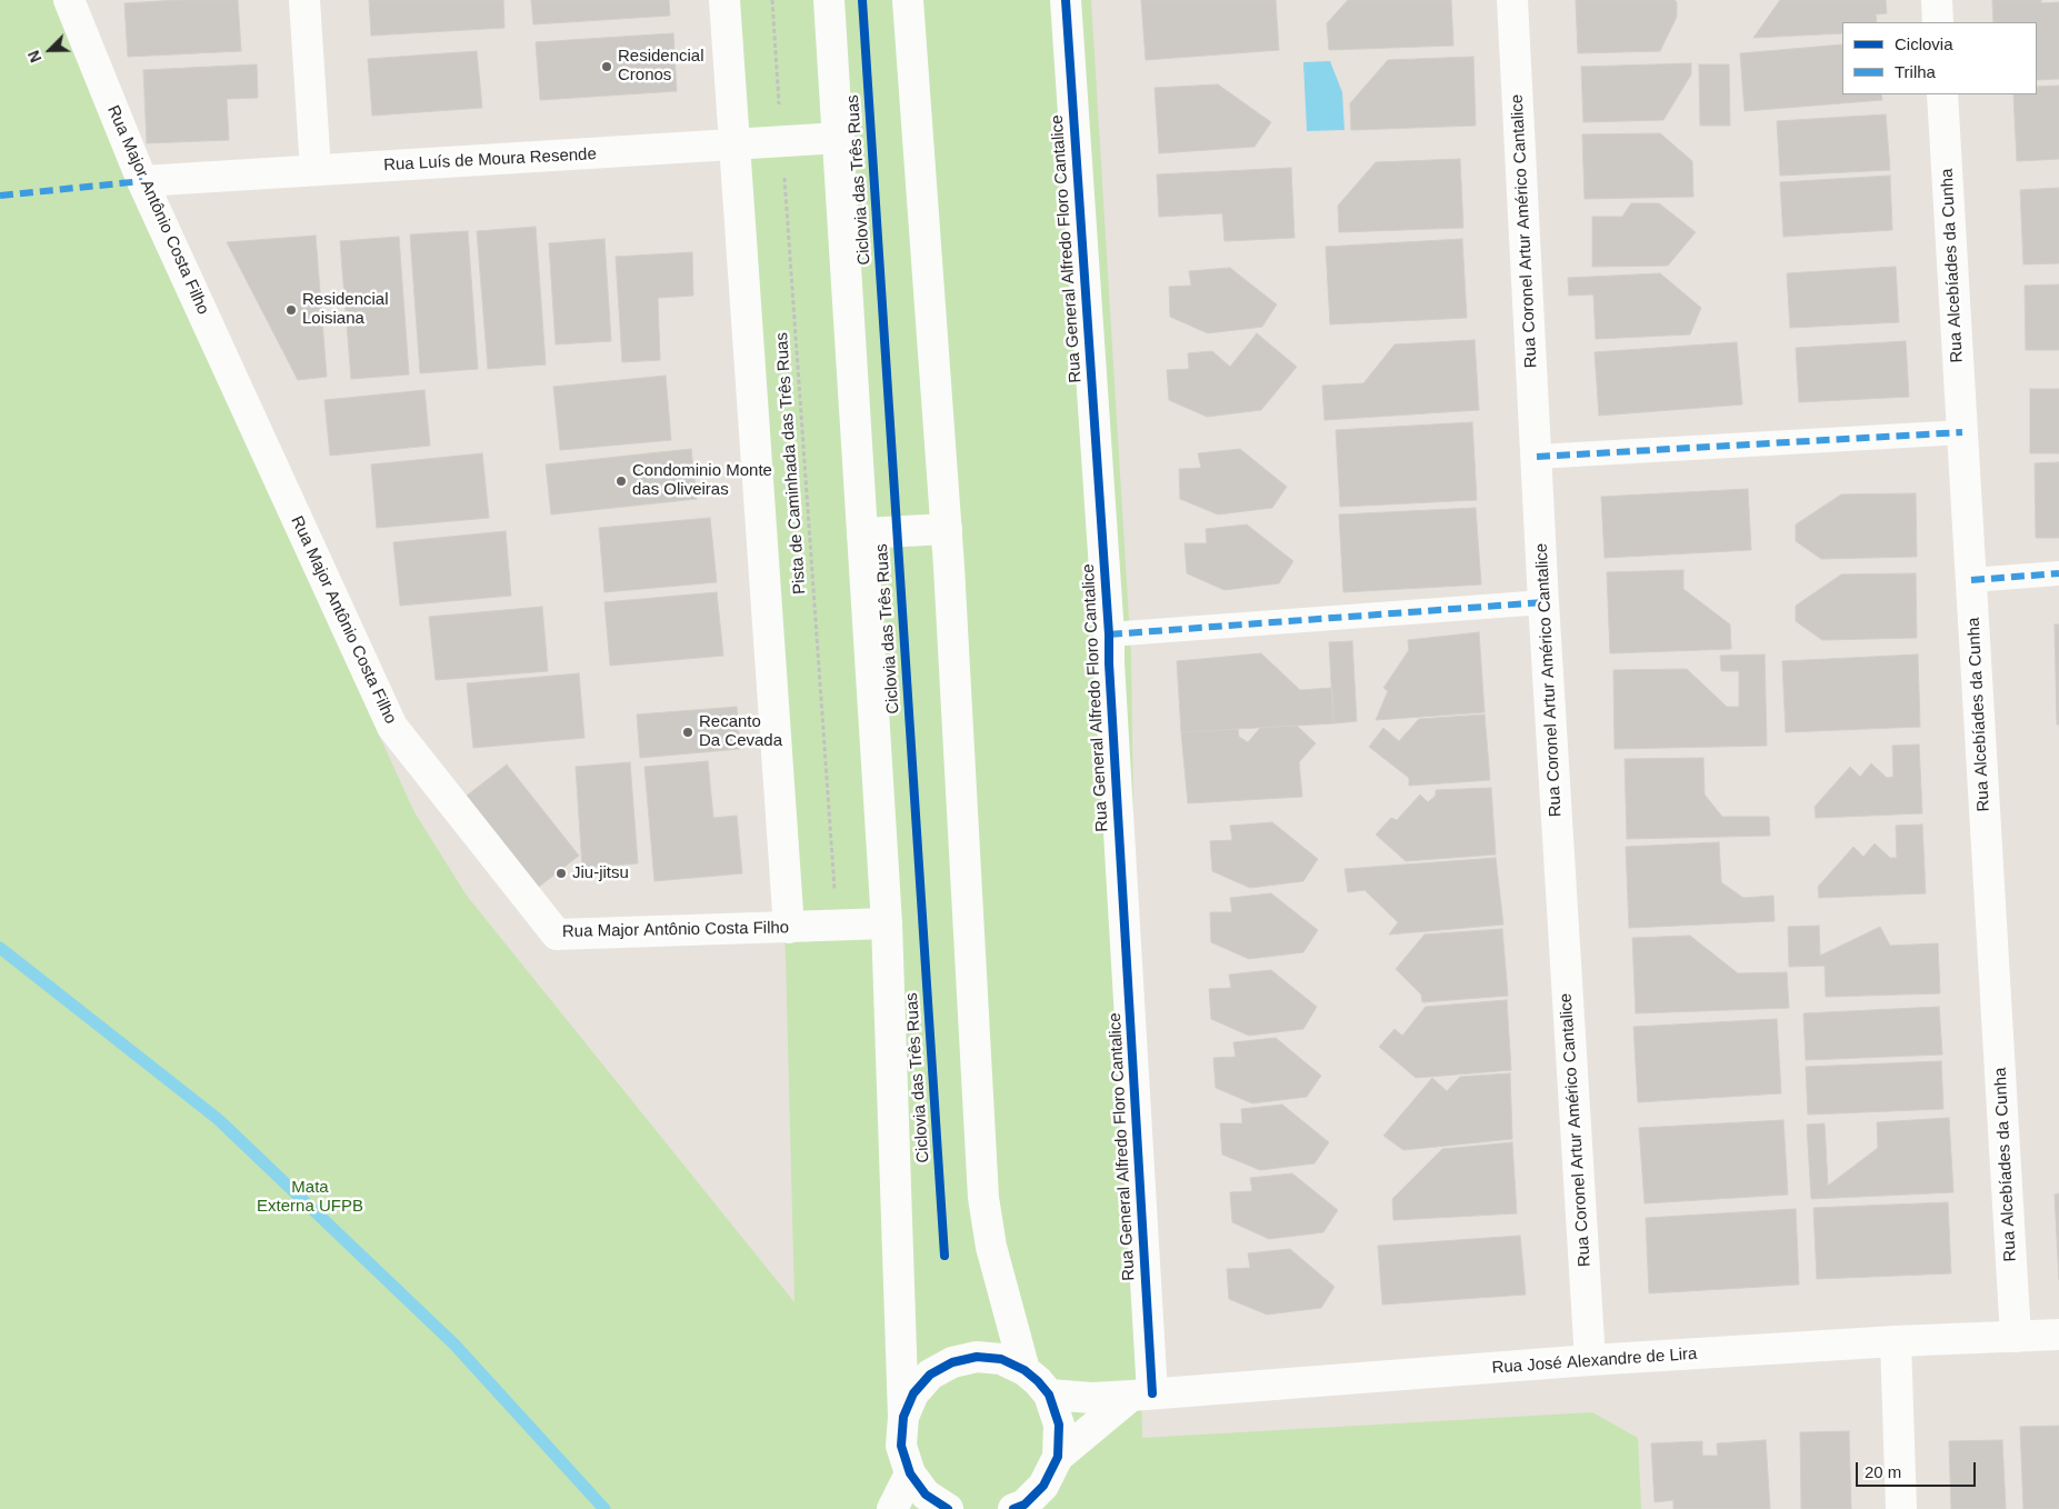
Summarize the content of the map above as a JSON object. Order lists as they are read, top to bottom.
{
  "streets": {
    "street": [
      "Rua Luís de Moura Resende",
      "Rua Major Antônio Costa Filho",
      "Rua Coronel Artur Américo Cantalice",
      "Rua General Alfredo Floro Cantalice",
      "Rua Alcebíades da Cunha",
      "Rua José Alexandre de Lira"
    ],
    "path": ["Pista de Caminhada das Três Ruas"],
    "cycle path": ["Ciclovia das Três Ruas"]
  },
  "crossings": [
    ["Rua Luís de Moura Resende", "Rua Major Antônio Costa Filho"],
    ["Rua Luís de Moura Resende", "Pista de Caminhada das Três Ruas"],
    ["Rua Major Antônio Costa Filho", "Pista de Caminhada das Três Ruas"],
    ["Rua Coronel Artur Américo Cantalice", "Rua José Alexandre de Lira"],
    ["Rua General Alfredo Floro Cantalice", "Rua José Alexandre de Lira"],
    ["Rua Alcebíades da Cunha", "Rua José Alexandre de Lira"]
  ],
  "parks": ["Mata Externa UFPB"],
  "places": [
    "Residencial Cronos",
    "Residencial Loisiana",
    "Condominio Monte das Oliveiras",
    "Recanto Da Cevada",
    "Jiu-jitsu"
  ],
  "legend": ["Ciclovia", "Trilha"],
  "scale_bar": "20 m",
  "north": "bottom left"
}
